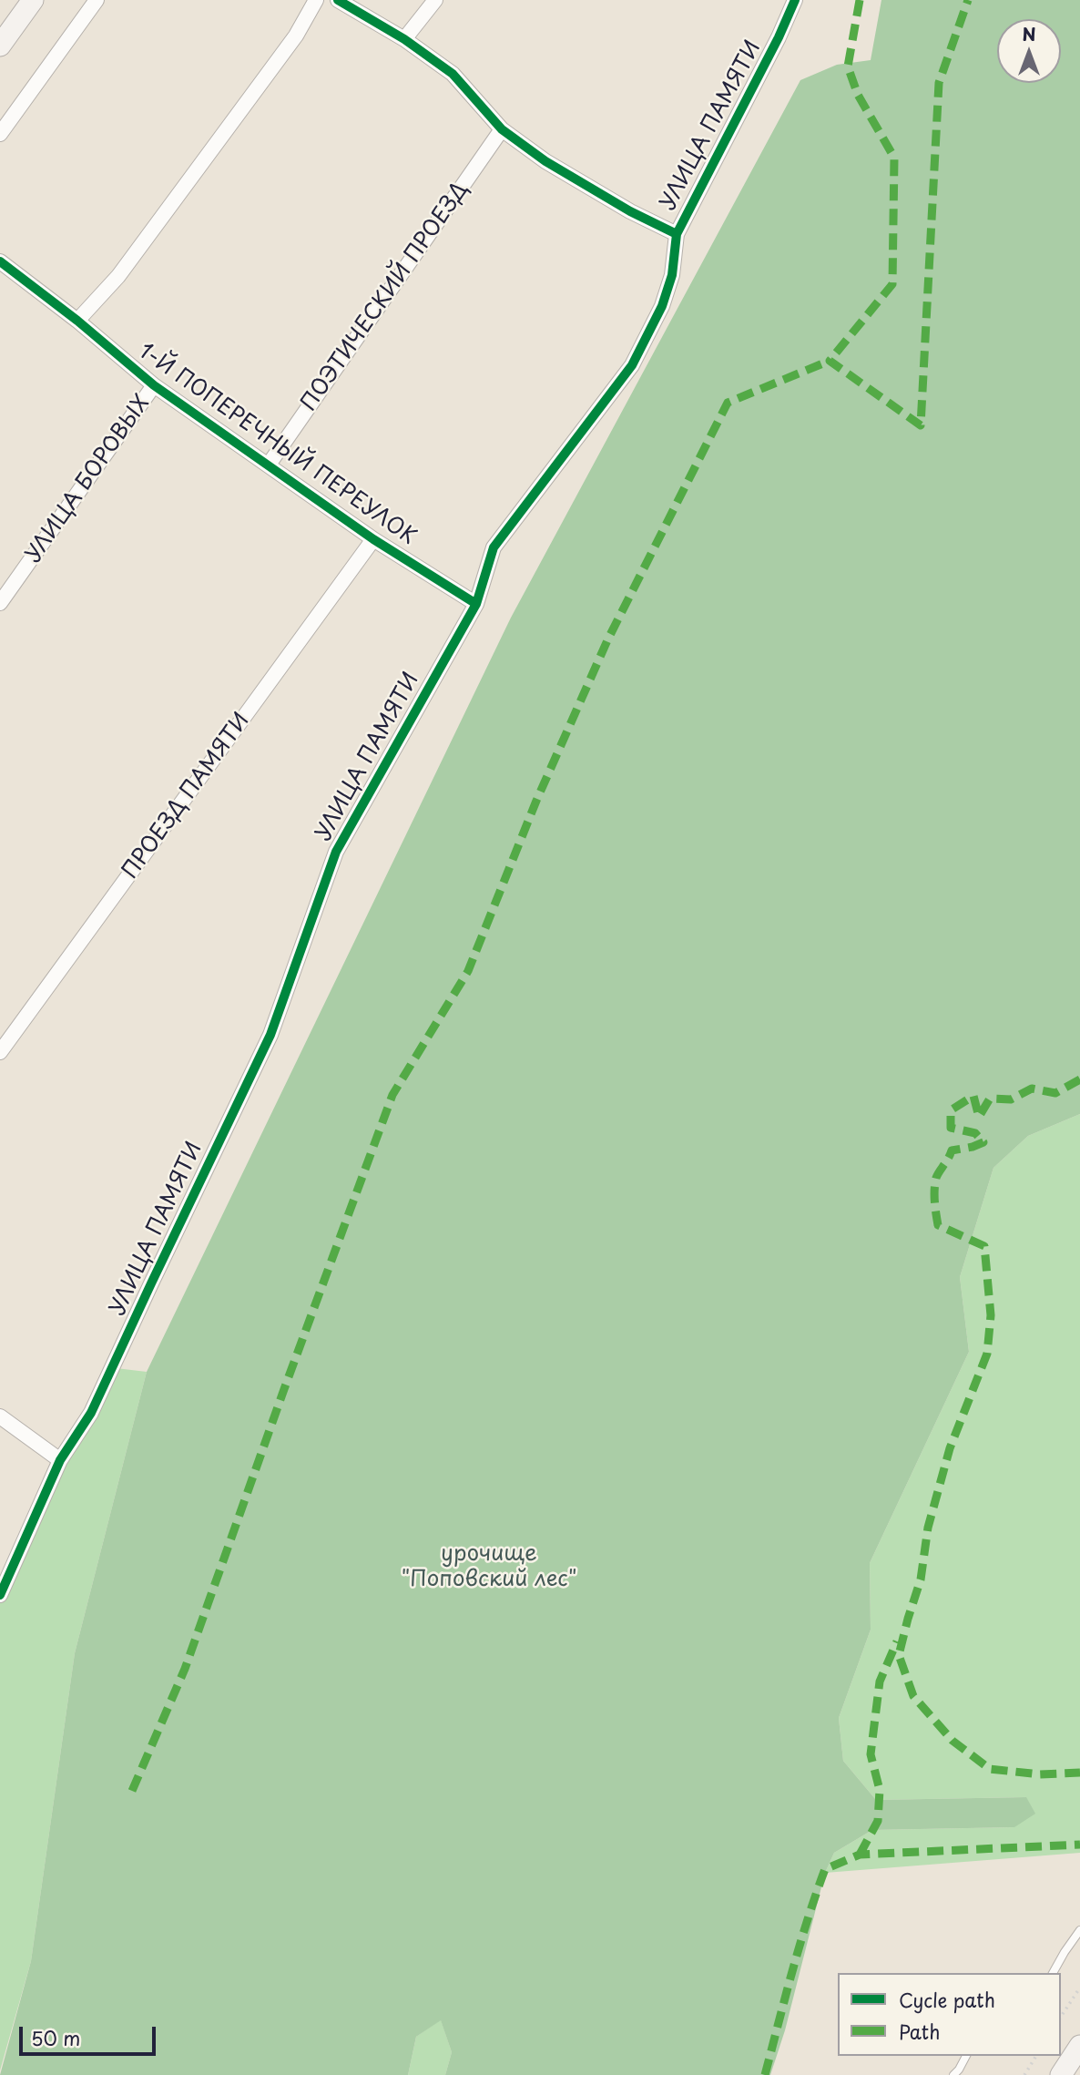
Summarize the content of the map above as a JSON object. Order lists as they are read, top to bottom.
{
  "streets": {
    "street": [
      "УЛИЦА ПАМЯТИ",
      "ПОЭТИЧЕСКИЙ ПРОЕЗД",
      "1-Й ПОПЕРЕЧНЫЙ ПЕРЕУЛОК",
      "УЛИЦА БОРОВЫХ",
      "ПРОЕЗД ПАМЯТИ"
    ]
  },
  "crossings": [
    ["УЛИЦА ПАМЯТИ", "1-Й ПОПЕРЕЧНЫЙ ПЕРЕУЛОК"],
    ["ПОЭТИЧЕСКИЙ ПРОЕЗД", "1-Й ПОПЕРЕЧНЫЙ ПЕРЕУЛОК"],
    ["1-Й ПОПЕРЕЧНЫЙ ПЕРЕУЛОК", "УЛИЦА БОРОВЫХ"],
    ["1-Й ПОПЕРЕЧНЫЙ ПЕРЕУЛОК", "ПРОЕЗД ПАМЯТИ"]
  ],
  "parks": ["урочище \"Поповский лес\""],
  "legend": ["Cycle path", "Path"],
  "scale_bar": "50 m",
  "north": "top"
}
